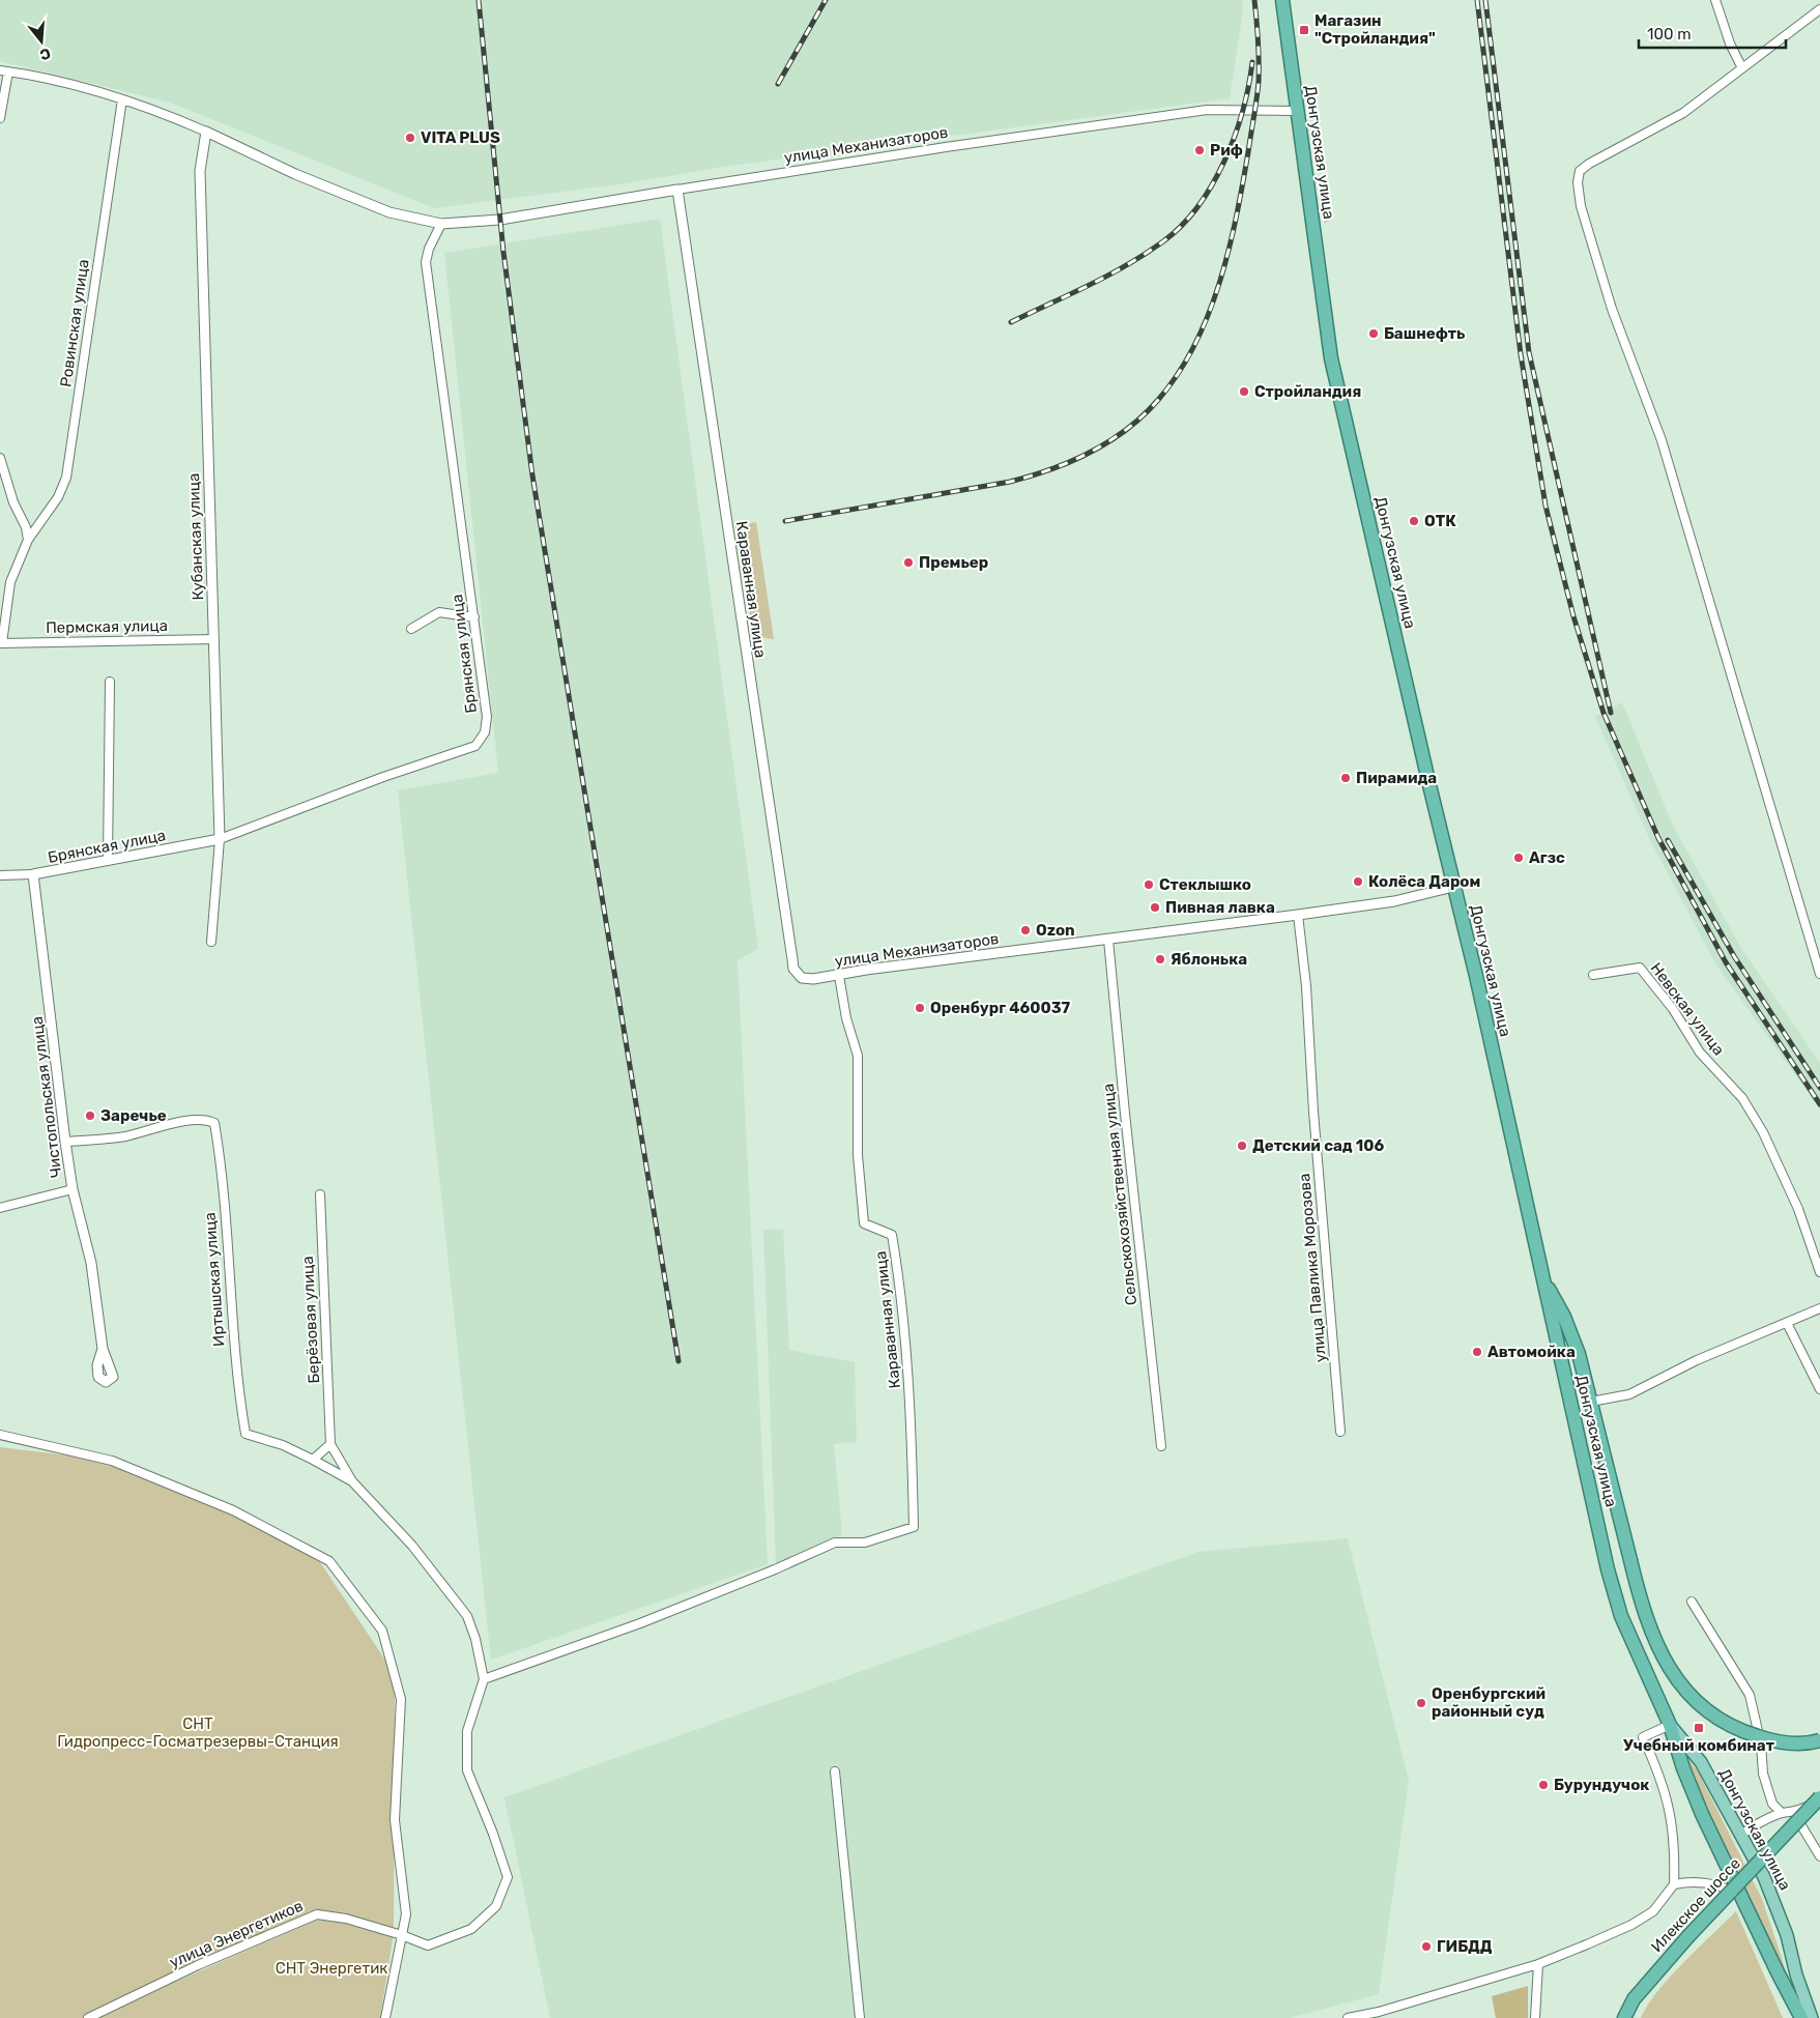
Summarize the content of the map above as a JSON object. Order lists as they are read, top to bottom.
{
  "streets": {
    "highway": ["Донгузская улица", "Илекское шоссе"],
    "street": [
      "улица Механизаторов",
      "Ровинская улица",
      "Кубанская улица",
      "Караванная улица",
      "Пермская улица",
      "Брянская улица",
      "Невская улица",
      "Чистопольская улица",
      "Сельскохозяйственная улица",
      "улица Павлика Морозова",
      "Иртышская улица",
      "Берёзовая улица",
      "улица Энергетиков"
    ]
  },
  "crossings": [
    ["улица Механизаторов", "Донгузская улица"],
    ["улица Механизаторов", "Кубанская улица"],
    ["улица Механизаторов", "Караванная улица"],
    ["улица Механизаторов", "Брянская улица"],
    ["улица Механизаторов", "Сельскохозяйственная улица"],
    ["улица Механизаторов", "улица Павлика Морозова"],
    ["Ровинская улица", "Пермская улица"],
    ["Кубанская улица", "Пермская улица"],
    ["Кубанская улица", "Брянская улица"],
    ["Караванная улица", "улица Энергетиков"],
    ["Брянская улица", "Чистопольская улица"],
    ["Чистопольская улица", "Иртышская улица"]
  ],
  "parks": ["СНТ Гидропресс-Госматрезервы-Станция", "СНТ Энергетик"],
  "places": {
    "transit": ["Магазин \"Стройландия\"", "Учебный комбинат"],
    "other": [
      "VITA PLUS",
      "Риф",
      "Башнефть",
      "Стройландия",
      "ОТК",
      "Премьер",
      "Пирамида",
      "Агзс",
      "Колёса Даром",
      "Стеклышко",
      "Пивная лавка",
      "Ozon",
      "Яблонька",
      "Оренбург 460037",
      "Заречье",
      "Детский сад 106",
      "Автомойка",
      "Оренбургский районный суд",
      "Бурундучок",
      "ГИБДД"
    ]
  },
  "scale_bar": "100 m",
  "north": "bottom"
}
